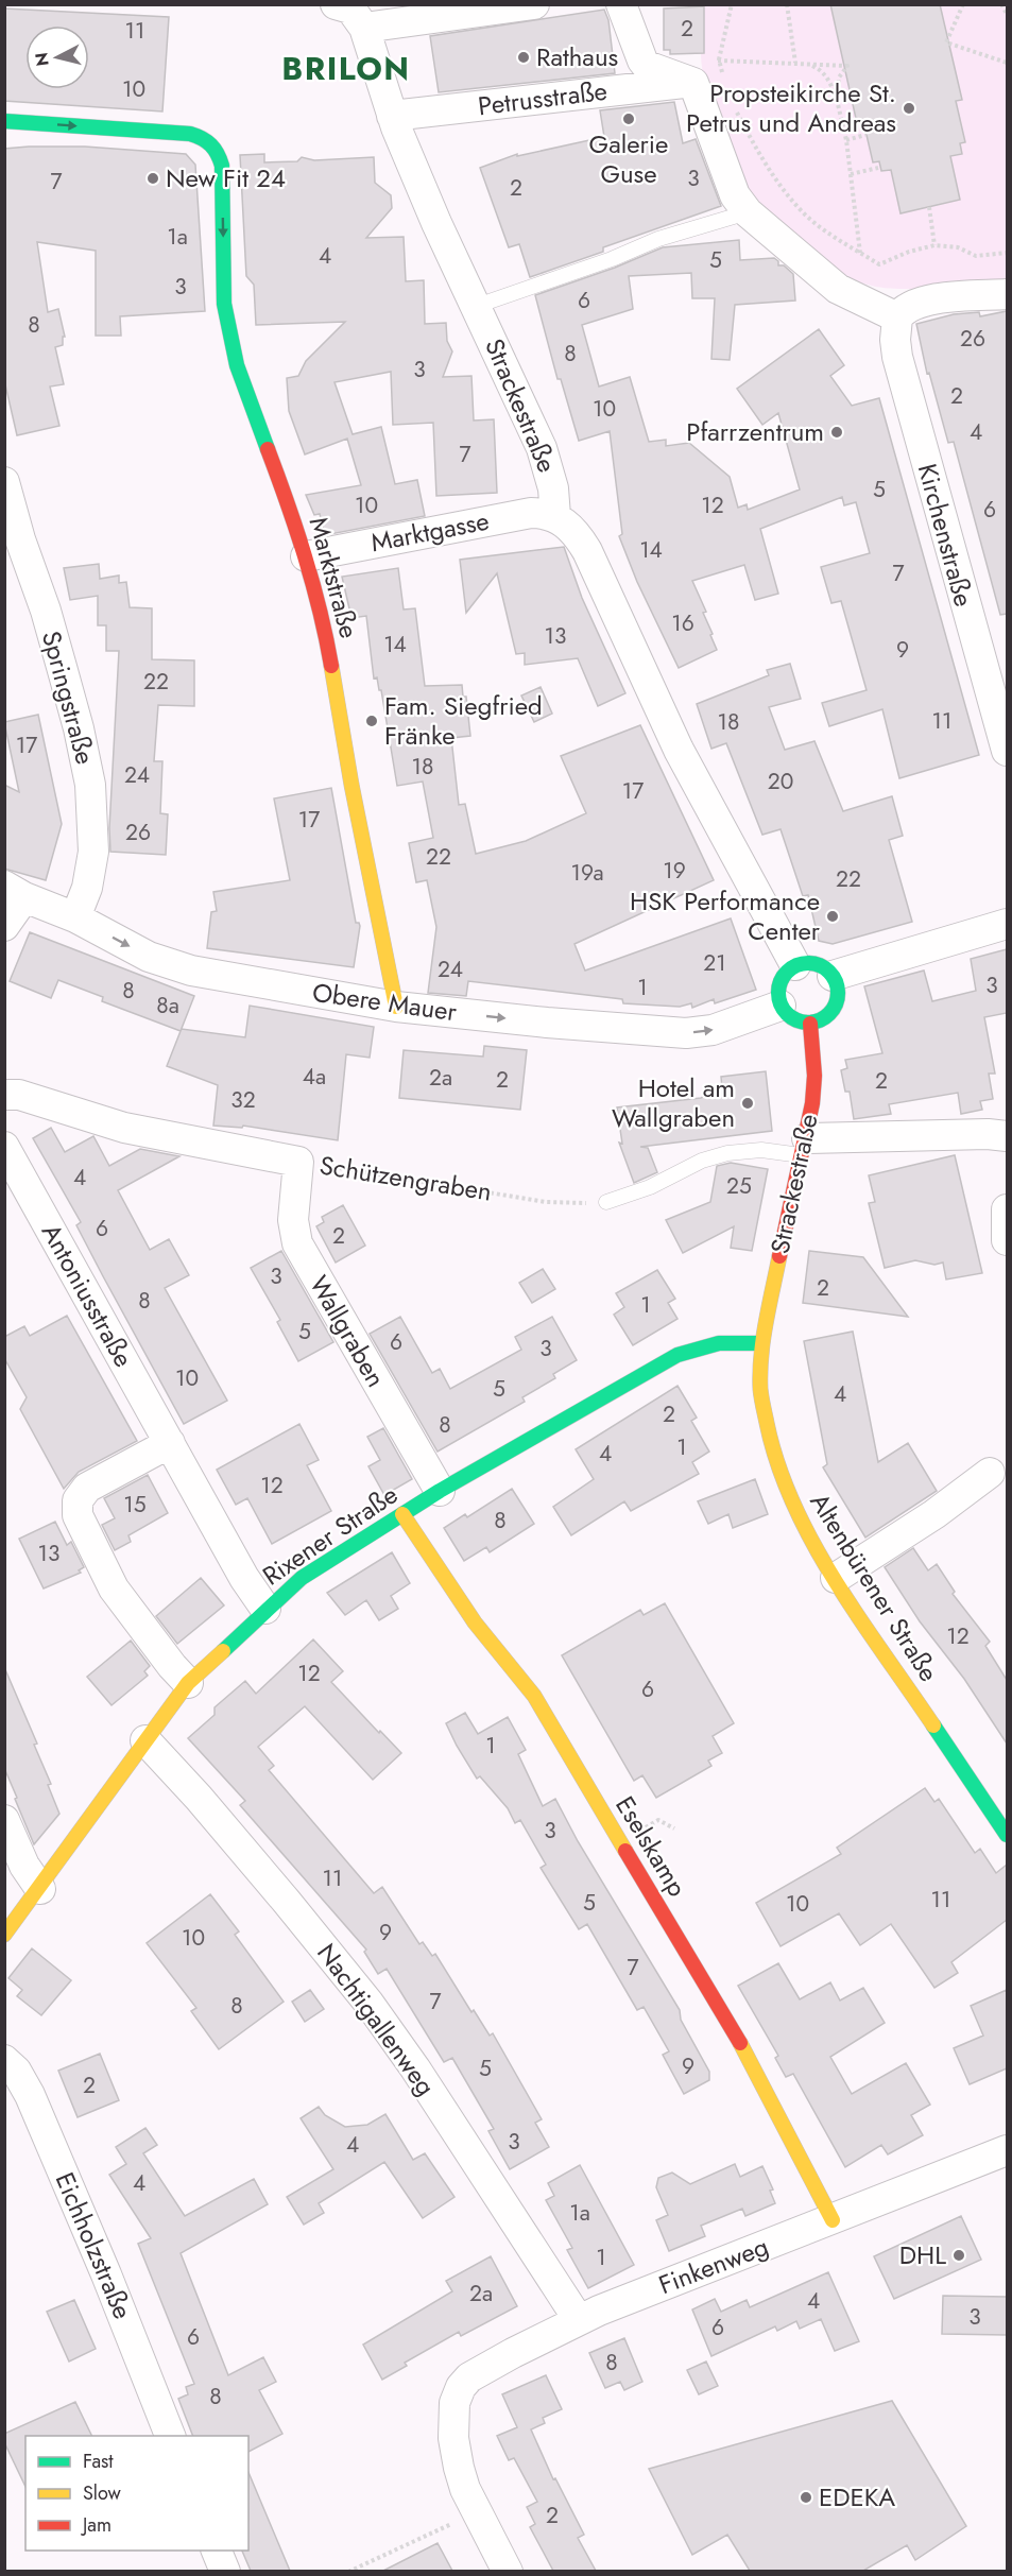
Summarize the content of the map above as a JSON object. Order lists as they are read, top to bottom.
{
  "streets": {
    "street": [
      "Petrusstraße",
      "Strackestraße",
      "Marktgasse",
      "Kirchenstraße",
      "Marktstraße",
      "Springstraße",
      "Obere Mauer",
      "Schützengraben",
      "Antoniusstraße",
      "Wallgraben",
      "Rixener Straße",
      "Altenbürener Straße",
      "Eselskamp",
      "Nachtigallenweg",
      "Eichholzstraße",
      "Finkenweg"
    ]
  },
  "crossings": [
    ["Petrusstraße", "Strackestraße"],
    ["Strackestraße", "Marktgasse"],
    ["Strackestraße", "Obere Mauer"],
    ["Strackestraße", "Rixener Straße"],
    ["Strackestraße", "Altenbürener Straße"],
    ["Marktgasse", "Marktstraße"],
    ["Marktstraße", "Obere Mauer"],
    ["Springstraße", "Obere Mauer"],
    ["Schützengraben", "Wallgraben"],
    ["Antoniusstraße", "Rixener Straße"],
    ["Wallgraben", "Rixener Straße"],
    ["Rixener Straße", "Altenbürener Straße"],
    ["Rixener Straße", "Eselskamp"],
    ["Rixener Straße", "Nachtigallenweg"],
    ["Eselskamp", "Finkenweg"],
    ["Nachtigallenweg", "Finkenweg"]
  ],
  "one_way": ["Marktstraße", "Obere Mauer"],
  "districts": ["BRILON"],
  "places": [
    "Rathaus",
    "Propsteikirche St. Petrus und Andreas",
    "Galerie Guse",
    "New Fit 24",
    "Pfarrzentrum",
    "Fam. Siegfried Fränke",
    "HSK Performance Center",
    "Hotel am Wallgraben",
    "DHL",
    "EDEKA"
  ],
  "house_numbers": [
    "2",
    "11",
    "10",
    "3",
    "7",
    "2",
    "1a",
    "4",
    "5",
    "3",
    "6",
    "8",
    "26",
    "8",
    "3",
    "2",
    "10",
    "4",
    "7",
    "5",
    "10",
    "12",
    "6",
    "14",
    "7",
    "16",
    "13",
    "14",
    "9",
    "22",
    "11",
    "18",
    "17",
    "18",
    "24",
    "20",
    "17",
    "17",
    "26",
    "22",
    "19",
    "19a",
    "22",
    "21",
    "24",
    "3",
    "1",
    "8",
    "8a",
    "4a",
    "2a",
    "2",
    "2",
    "32",
    "4",
    "25",
    "6",
    "2",
    "3",
    "2",
    "8",
    "1",
    "5",
    "6",
    "3",
    "10",
    "5",
    "4",
    "2",
    "8",
    "1",
    "4",
    "12",
    "15",
    "8",
    "13",
    "12",
    "12",
    "6",
    "1",
    "3",
    "11",
    "11",
    "5",
    "10",
    "9",
    "10",
    "7",
    "7",
    "8",
    "9",
    "5",
    "2",
    "3",
    "4",
    "4",
    "1a",
    "1",
    "2a",
    "4",
    "3",
    "6",
    "6",
    "8",
    "8",
    "2"
  ],
  "legend": ["Fast", "Slow", "Jam"],
  "north": "left"
}
